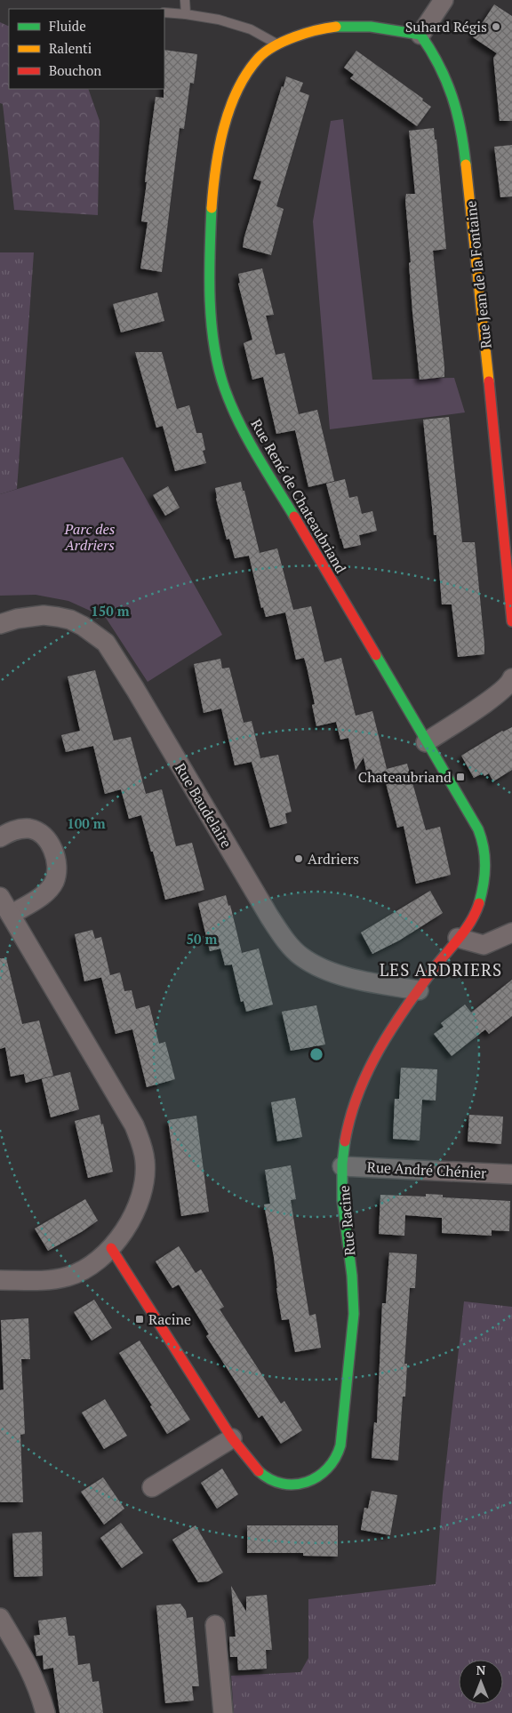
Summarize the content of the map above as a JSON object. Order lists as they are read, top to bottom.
{
  "streets": {
    "street": [
      "Rue Jean de la Fontaine",
      "Rue René de Chateaubriand",
      "Rue Baudelaire",
      "Rue André Chénier",
      "Rue Racine"
    ]
  },
  "crossings": [
    ["Rue Jean de la Fontaine", "Rue René de Chateaubriand"],
    ["Rue René de Chateaubriand", "Rue Racine"],
    ["Rue Baudelaire", "Rue Racine"],
    ["Rue André Chénier", "Rue Racine"]
  ],
  "districts": ["LES ARDRIERS"],
  "parks": ["Parc des Ardriers"],
  "places": {
    "other": ["Suhard Régis", "Ardriers"],
    "transit": ["Chateaubriand", "Racine"]
  },
  "legend": ["Fluide", "Ralenti", "Bouchon"],
  "north": "top",
  "rings": ["150 m", "100 m", "50 m"]
}
